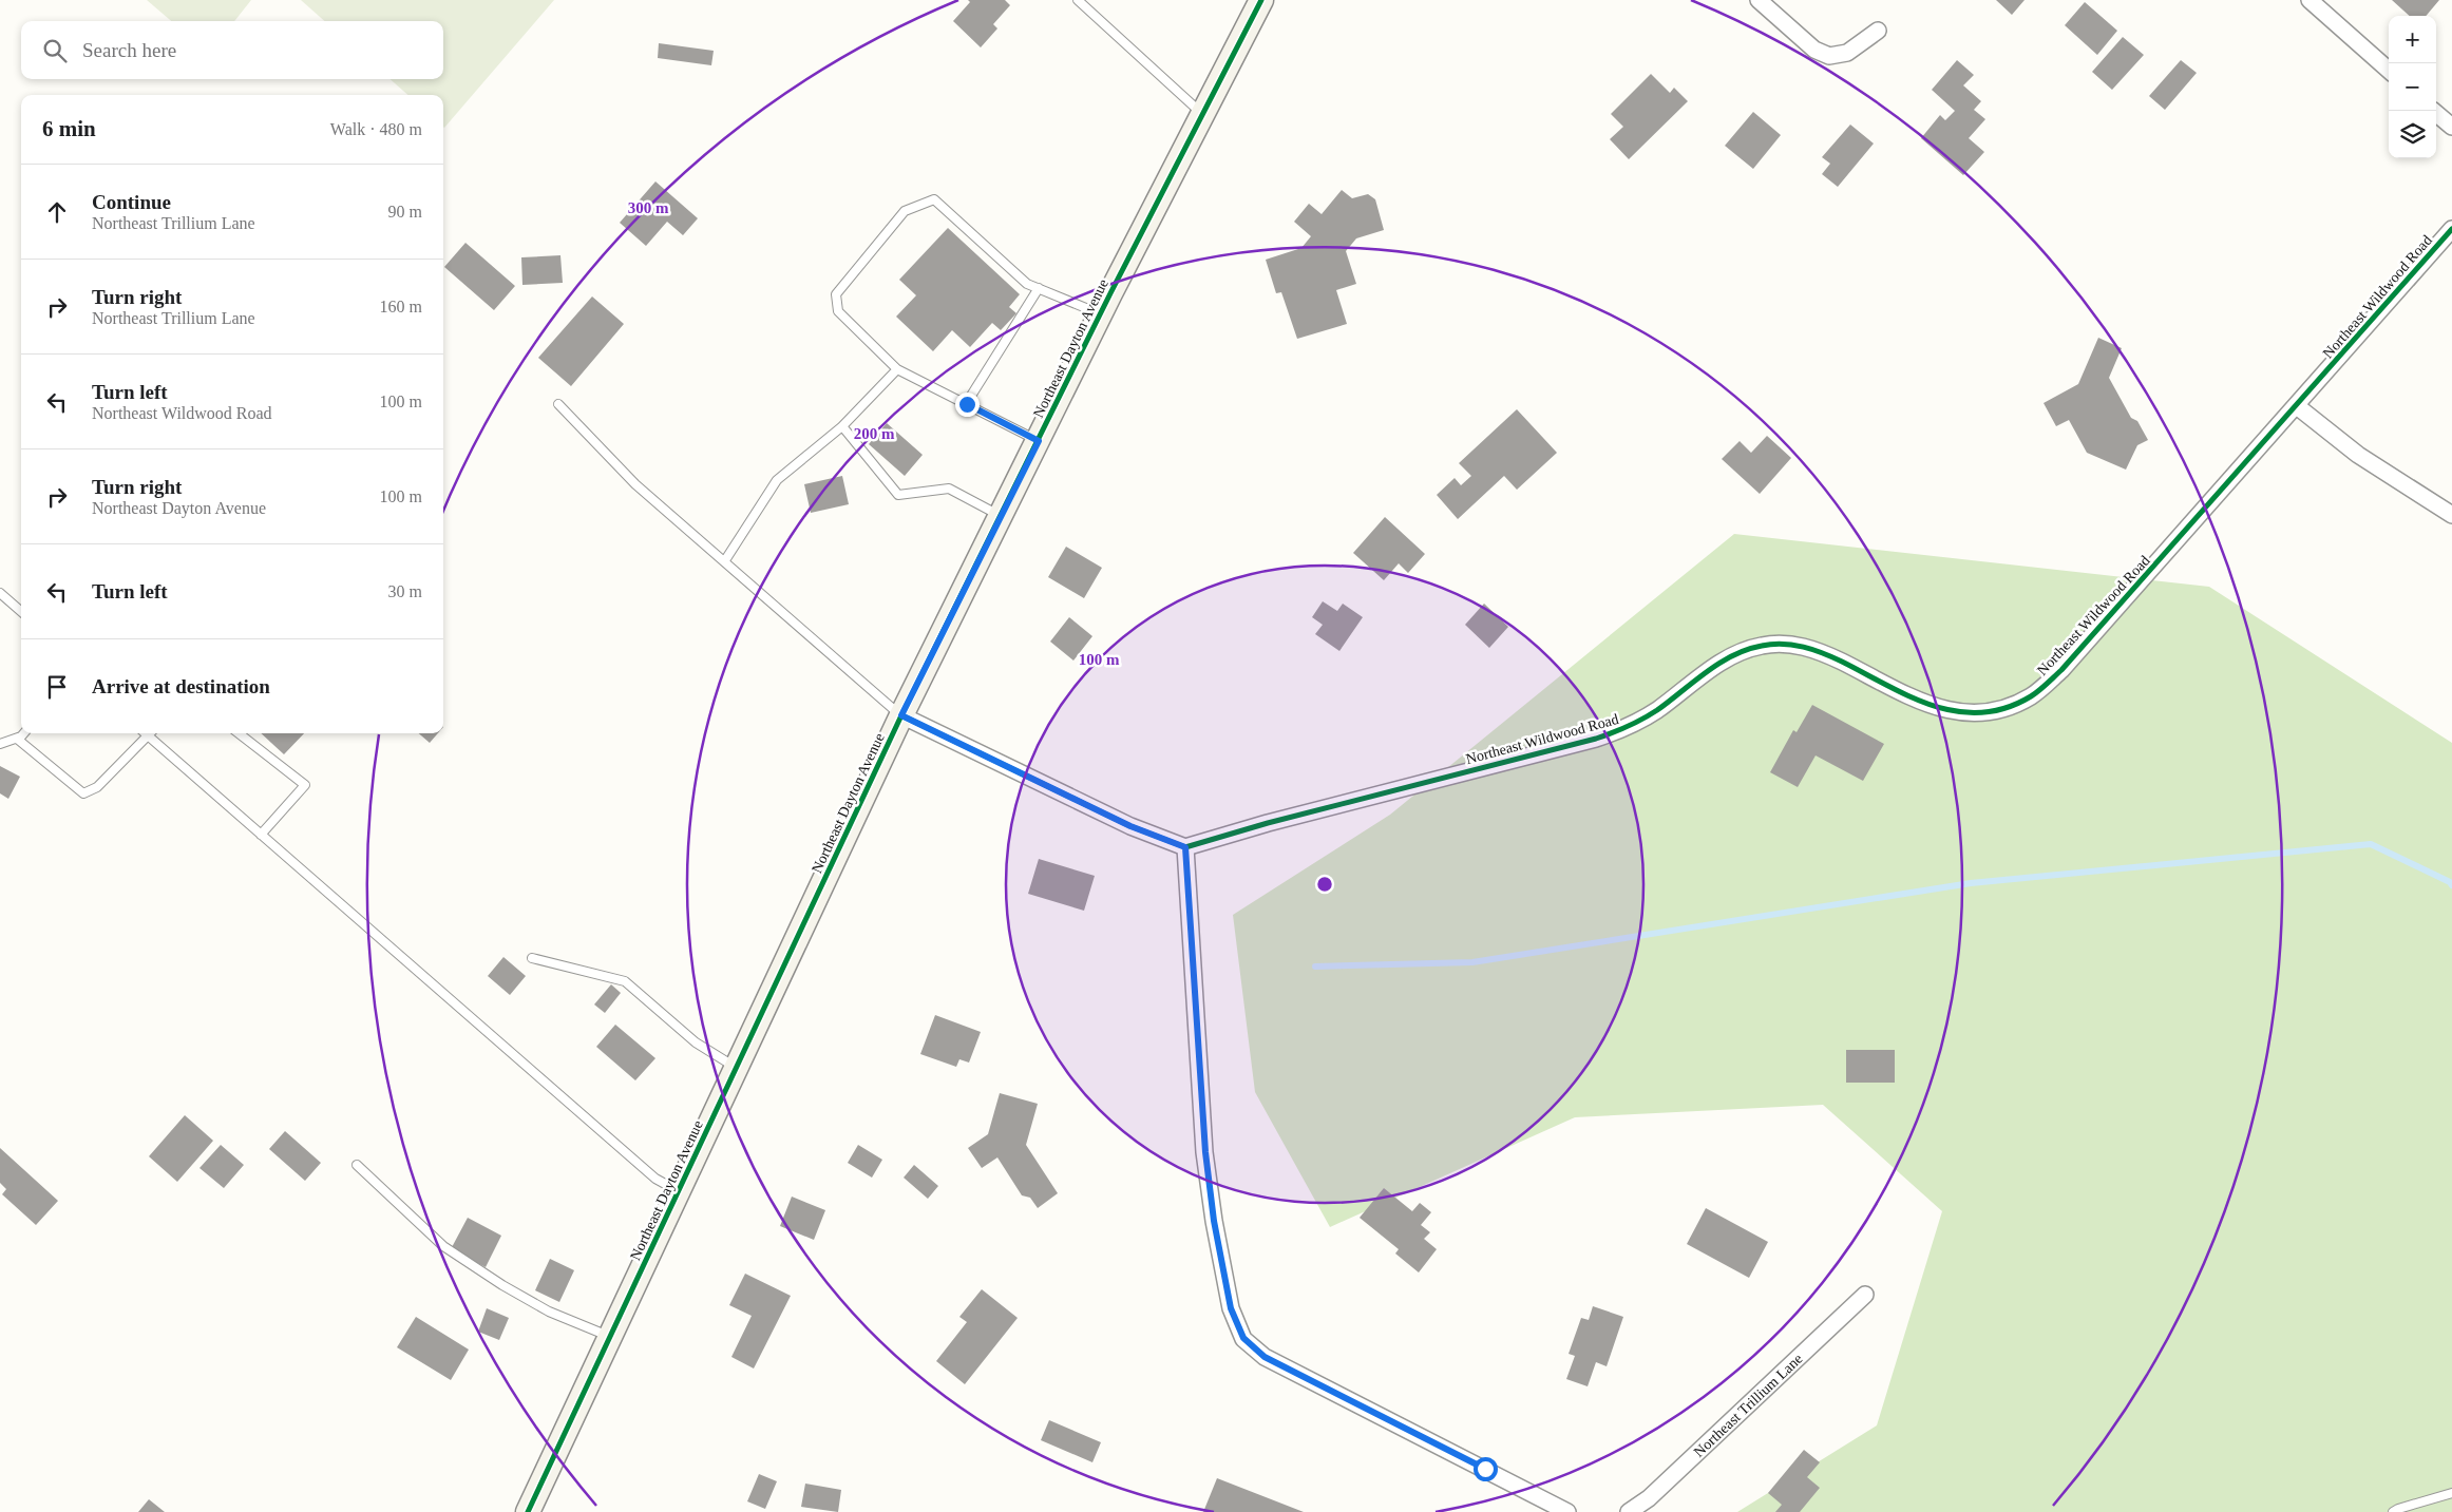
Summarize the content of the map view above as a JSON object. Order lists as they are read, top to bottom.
{
  "streets": {
    "street": ["Northeast Wildwood Road", "Northeast Dayton Avenue", "Northeast Trillium Lane"]
  },
  "page": {
    "map_buttons": ["+", "−"],
    "search": "Search here",
    "heading": ["6 min", "Walk · 480 m"],
    "list": [
      ["Continue", "Northeast Trillium Lane", "90 m"],
      ["Turn right", "Northeast Trillium Lane", "160 m"],
      ["Turn left", "Northeast Wildwood Road", "100 m"],
      ["Turn right", "Northeast Dayton Avenue", "100 m"],
      ["Turn left", "30 m"],
      "Arrive at destination"
    ]
  },
  "rings": ["300 m", "200 m", "100 m"]
}
